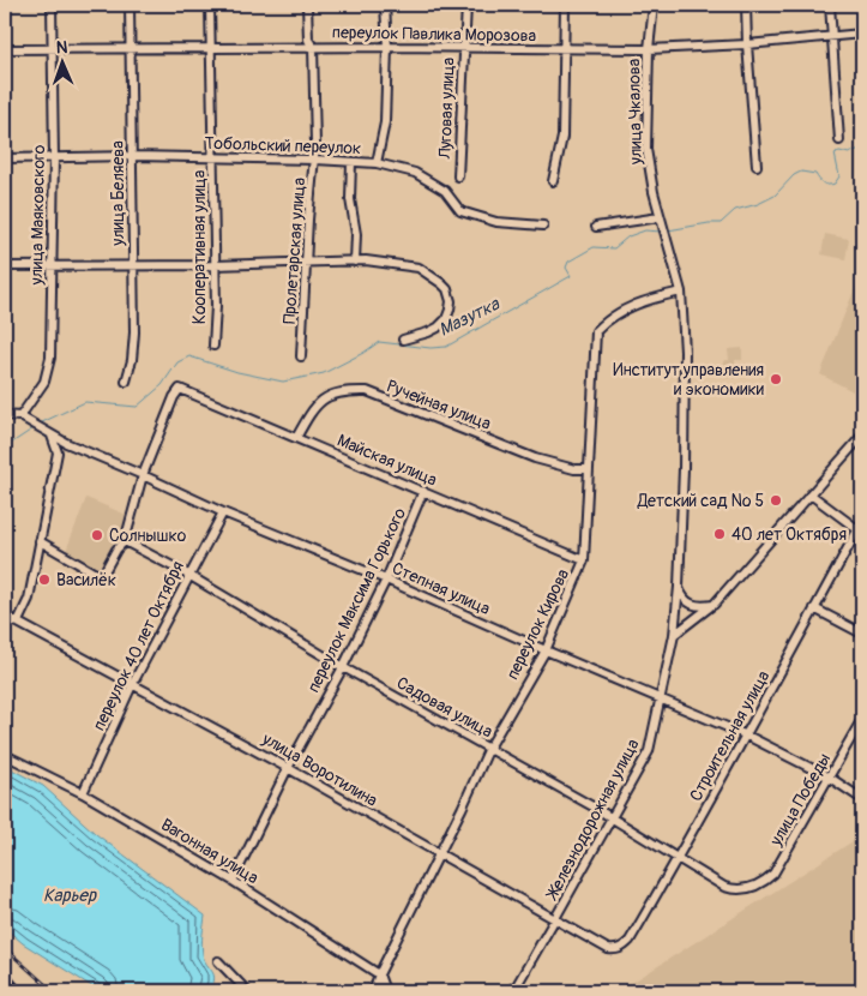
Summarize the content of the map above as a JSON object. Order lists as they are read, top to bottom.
{
  "streets": {
    "street": [
      "переулок Павлика Морозова",
      "Луговая улица",
      "улица Чкалова",
      "Тобольский переулок",
      "улица Беляева",
      "улица Маяковского",
      "Кооперативная улица",
      "Пролетарская улица",
      "Ручейная улица",
      "Майская улица",
      "Степная улица",
      "переулок Максима Горького",
      "переулок Кирова",
      "переулок 40 лет Октября",
      "Садовая улица",
      "Строительная улица",
      "улица Воротилина",
      "улица Победы",
      "Железнодорожная улица",
      "Вагонная улица"
    ]
  },
  "crossings": [
    ["переулок Павлика Морозова", "Луговая улица"],
    ["переулок Павлика Морозова", "улица Чкалова"],
    ["переулок Павлика Морозова", "улица Беляева"],
    ["переулок Павлика Морозова", "улица Маяковского"],
    ["переулок Павлика Морозова", "Кооперативная улица"],
    ["переулок Павлика Морозова", "Пролетарская улица"],
    ["улица Чкалова", "Железнодорожная улица"],
    ["Тобольский переулок", "улица Беляева"],
    ["Тобольский переулок", "улица Маяковского"],
    ["Тобольский переулок", "Кооперативная улица"],
    ["Тобольский переулок", "Пролетарская улица"],
    ["улица Маяковского", "Степная улица"],
    ["Ручейная улица", "Майская улица"],
    ["Ручейная улица", "переулок Кирова"],
    ["Майская улица", "Степная улица"],
    ["Майская улица", "переулок Максима Горького"],
    ["Майская улица", "переулок Кирова"],
    ["Степная улица", "переулок Максима Горького"],
    ["Степная улица", "переулок Кирова"],
    ["Степная улица", "переулок 40 лет Октября"],
    ["Степная улица", "Строительная улица"],
    ["Степная улица", "улица Победы"],
    ["Степная улица", "Железнодорожная улица"],
    ["переулок Максима Горького", "Садовая улица"],
    ["переулок Максима Горького", "улица Воротилина"],
    ["переулок Максима Горького", "Вагонная улица"],
    ["переулок Кирова", "Садовая улица"],
    ["переулок Кирова", "улица Воротилина"],
    ["переулок Кирова", "Железнодорожная улица"],
    ["переулок Кирова", "Вагонная улица"],
    ["переулок 40 лет Октября", "Садовая улица"],
    ["переулок 40 лет Октября", "улица Воротилина"],
    ["переулок 40 лет Октября", "Вагонная улица"],
    ["Садовая улица", "Строительная улица"],
    ["Садовая улица", "улица Победы"],
    ["Садовая улица", "Железнодорожная улица"],
    ["Строительная улица", "улица Воротилина"],
    ["улица Воротилина", "Железнодорожная улица"]
  ],
  "water": ["Мазутка", "Карьер"],
  "places": [
    "Институт управления и экономики",
    "Детский сад № 5",
    "40 лет Октября",
    "Солнышко",
    "Василёк"
  ],
  "north": "top"
}
